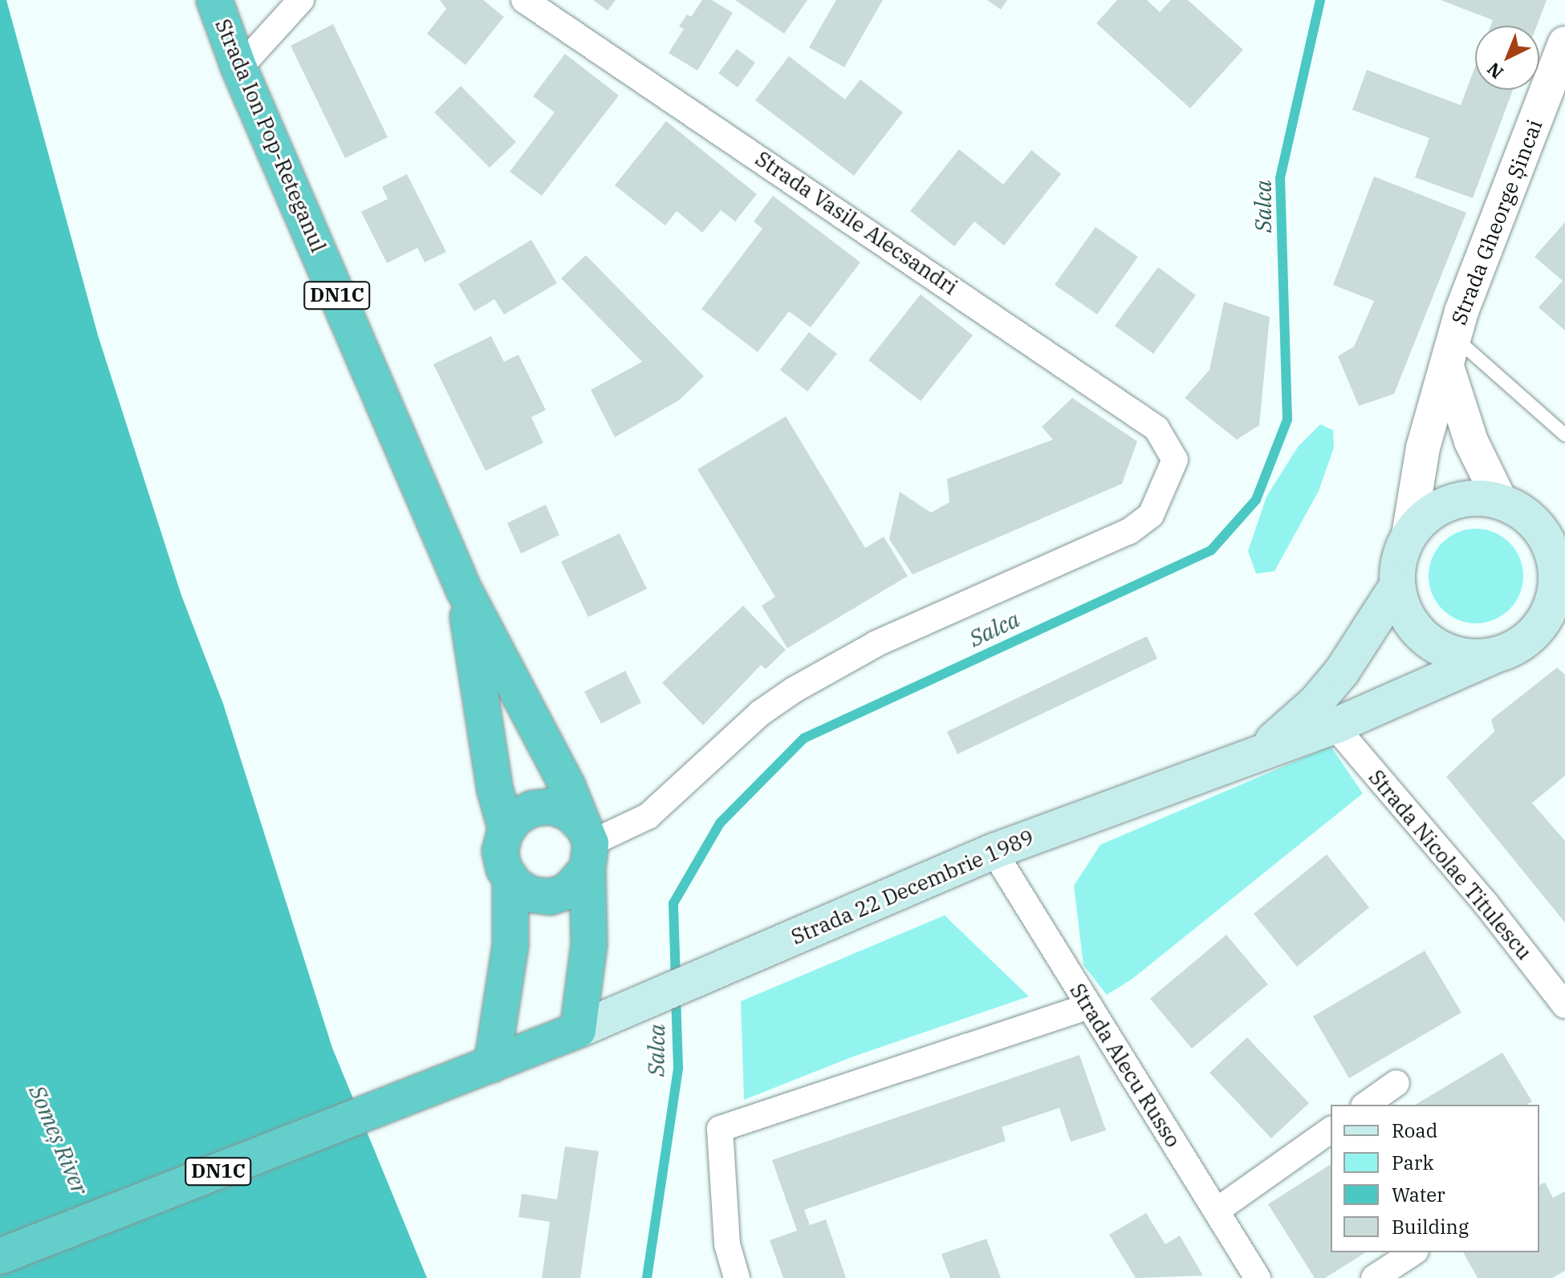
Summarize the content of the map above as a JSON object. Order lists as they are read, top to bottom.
{
  "streets": {
    "highway": ["Strada Ion Pop-Reteganul", "DN1C"],
    "main road": ["Strada 22 Decembrie 1989"],
    "street": [
      "Strada Gheorge Șincai",
      "Strada Vasile Alecsandri",
      "Strada Nicolae Titulescu",
      "Strada Alecu Russo"
    ]
  },
  "crossings": [
    ["Strada Ion Pop-Reteganul", "Strada Vasile Alecsandri"],
    ["Strada Ion Pop-Reteganul", "DN1C"],
    ["Strada Ion Pop-Reteganul", "Strada 22 Decembrie 1989"],
    ["Strada Gheorge Șincai", "Strada 22 Decembrie 1989"],
    ["Strada Vasile Alecsandri", "DN1C"],
    ["DN1C", "Strada 22 Decembrie 1989"],
    ["Strada Nicolae Titulescu", "Strada 22 Decembrie 1989"],
    ["Strada 22 Decembrie 1989", "Strada Alecu Russo"]
  ],
  "water": ["Salca", "Someș River"],
  "legend": [
    "Road",
    "Park",
    "Water",
    "Building"
  ],
  "north": "bottom left"
}
